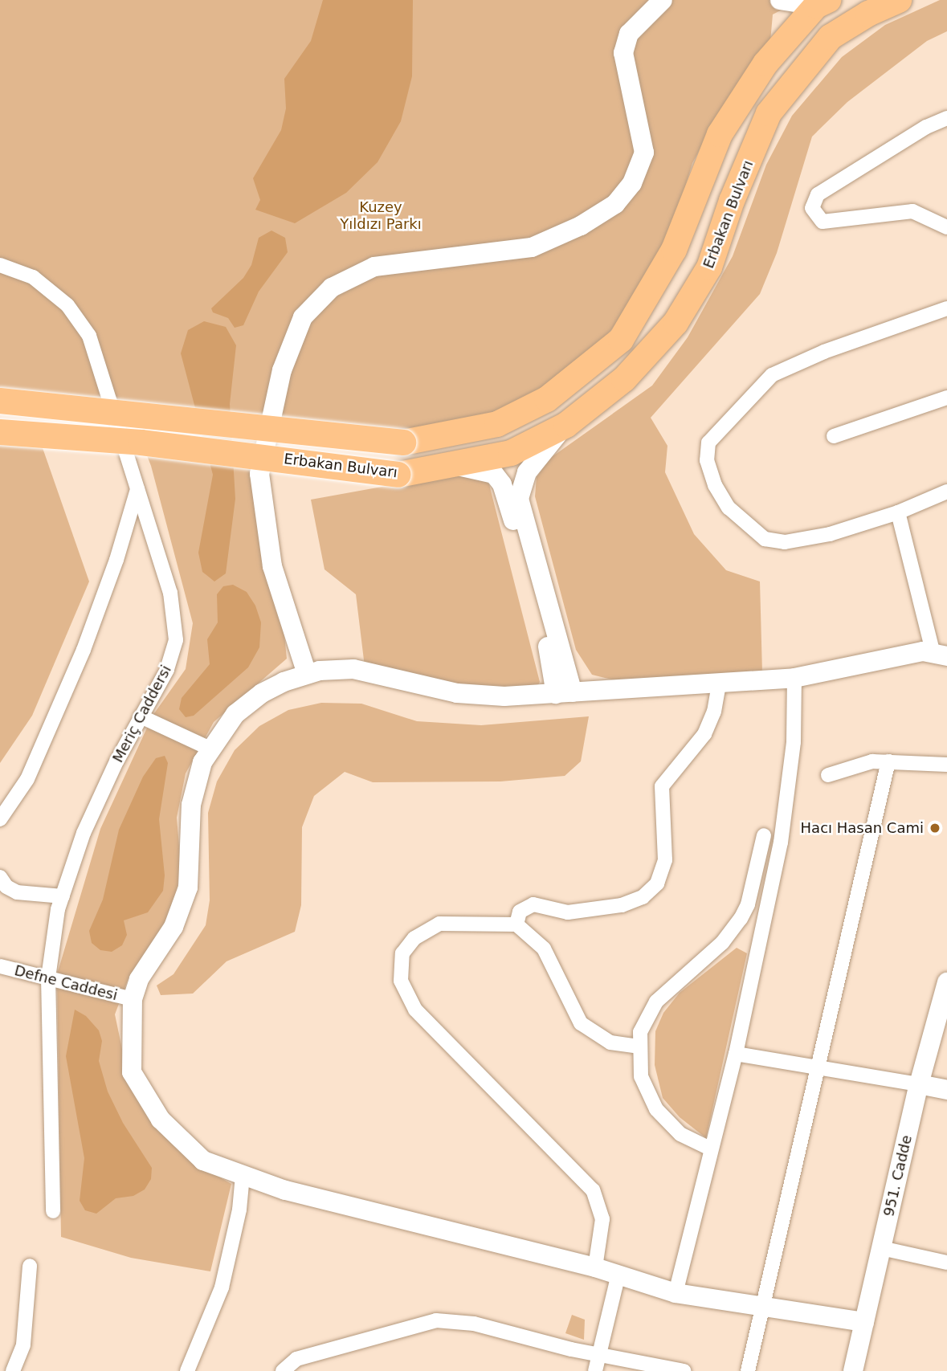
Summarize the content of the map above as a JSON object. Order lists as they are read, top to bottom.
{
  "streets": {
    "highway": ["Erbakan Bulvarı"],
    "street": ["Meriç Caddersi", "Defne Caddesi", "951. Cadde"]
  },
  "crossings": [
    ["Meriç Caddersi", "Defne Caddesi"]
  ],
  "parks": ["Kuzey Yıldızı Parkı"],
  "places": ["Hacı Hasan Cami"]
}
